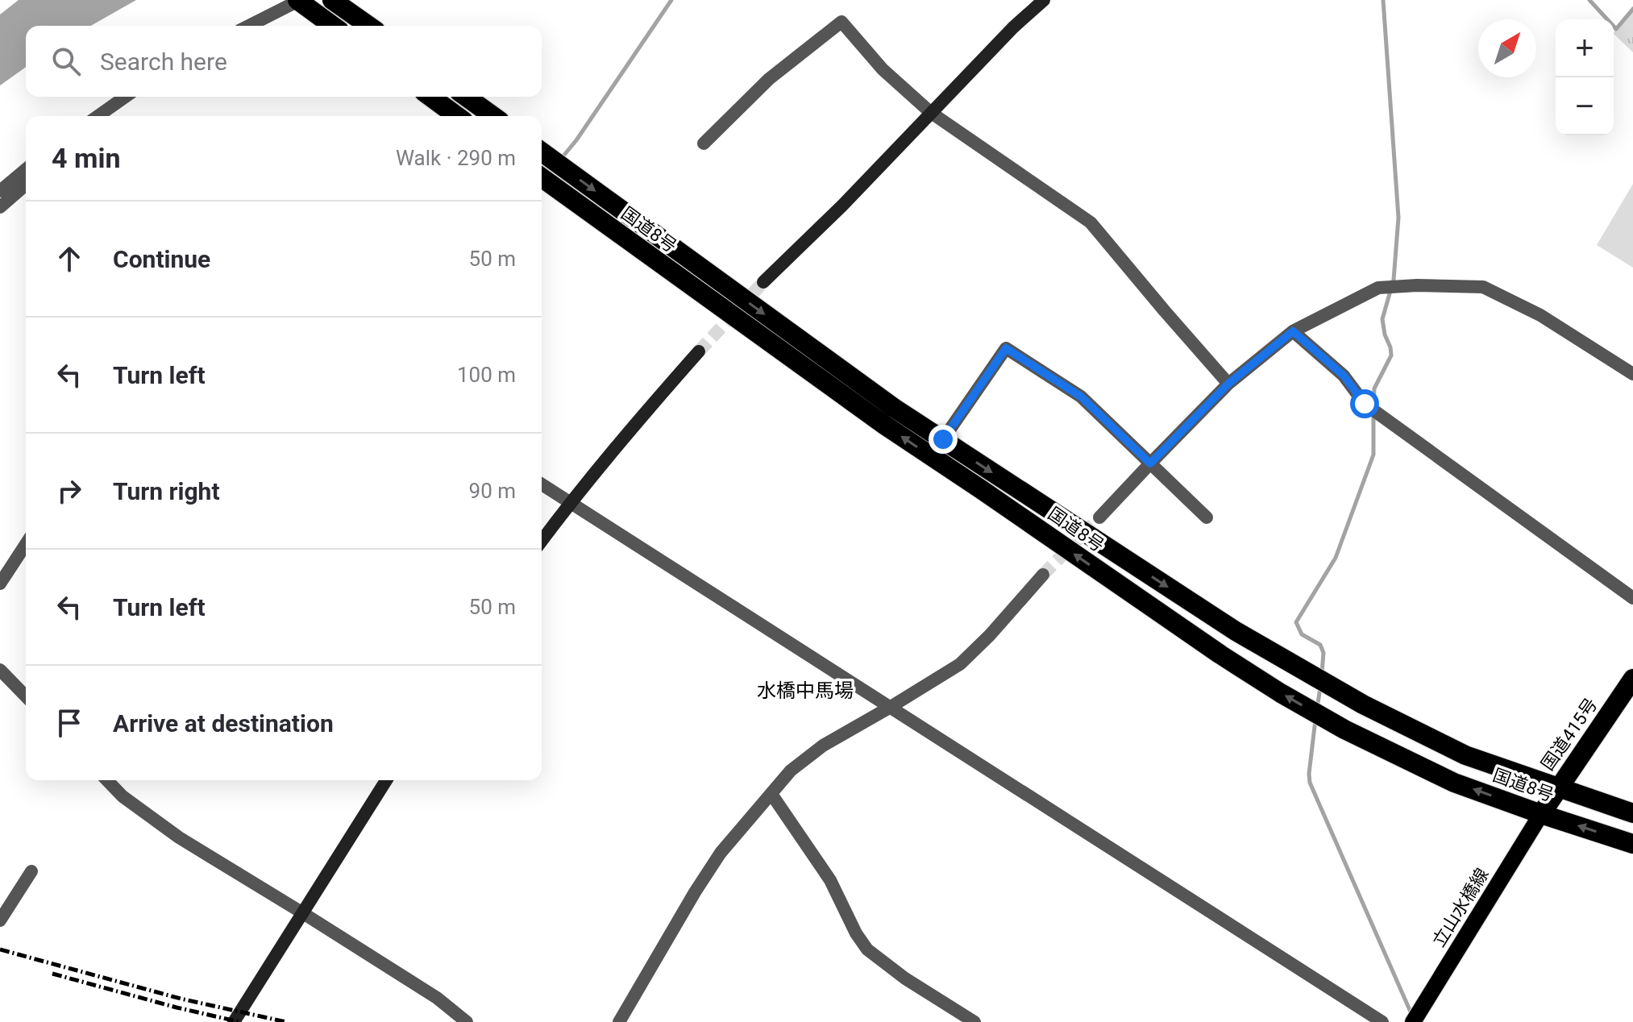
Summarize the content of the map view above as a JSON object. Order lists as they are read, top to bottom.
{
  "streets": {
    "highway": ["国道8号", "国道415号"],
    "main road": ["立山水橋線"]
  },
  "crossings": [
    ["国道8号", "国道415号"],
    ["国道8号", "立山水橋線"],
    ["国道415号", "立山水橋線"]
  ],
  "districts": ["水橋中馬場"],
  "north": "top right",
  "page": {
    "map_buttons": ["+", "−"],
    "search": "Search here",
    "heading": ["4 min", "Walk · 290 m"],
    "list": [
      ["Continue", "50 m"],
      ["Turn left", "100 m"],
      ["Turn right", "90 m"],
      ["Turn left", "50 m"],
      "Arrive at destination"
    ]
  }
}
